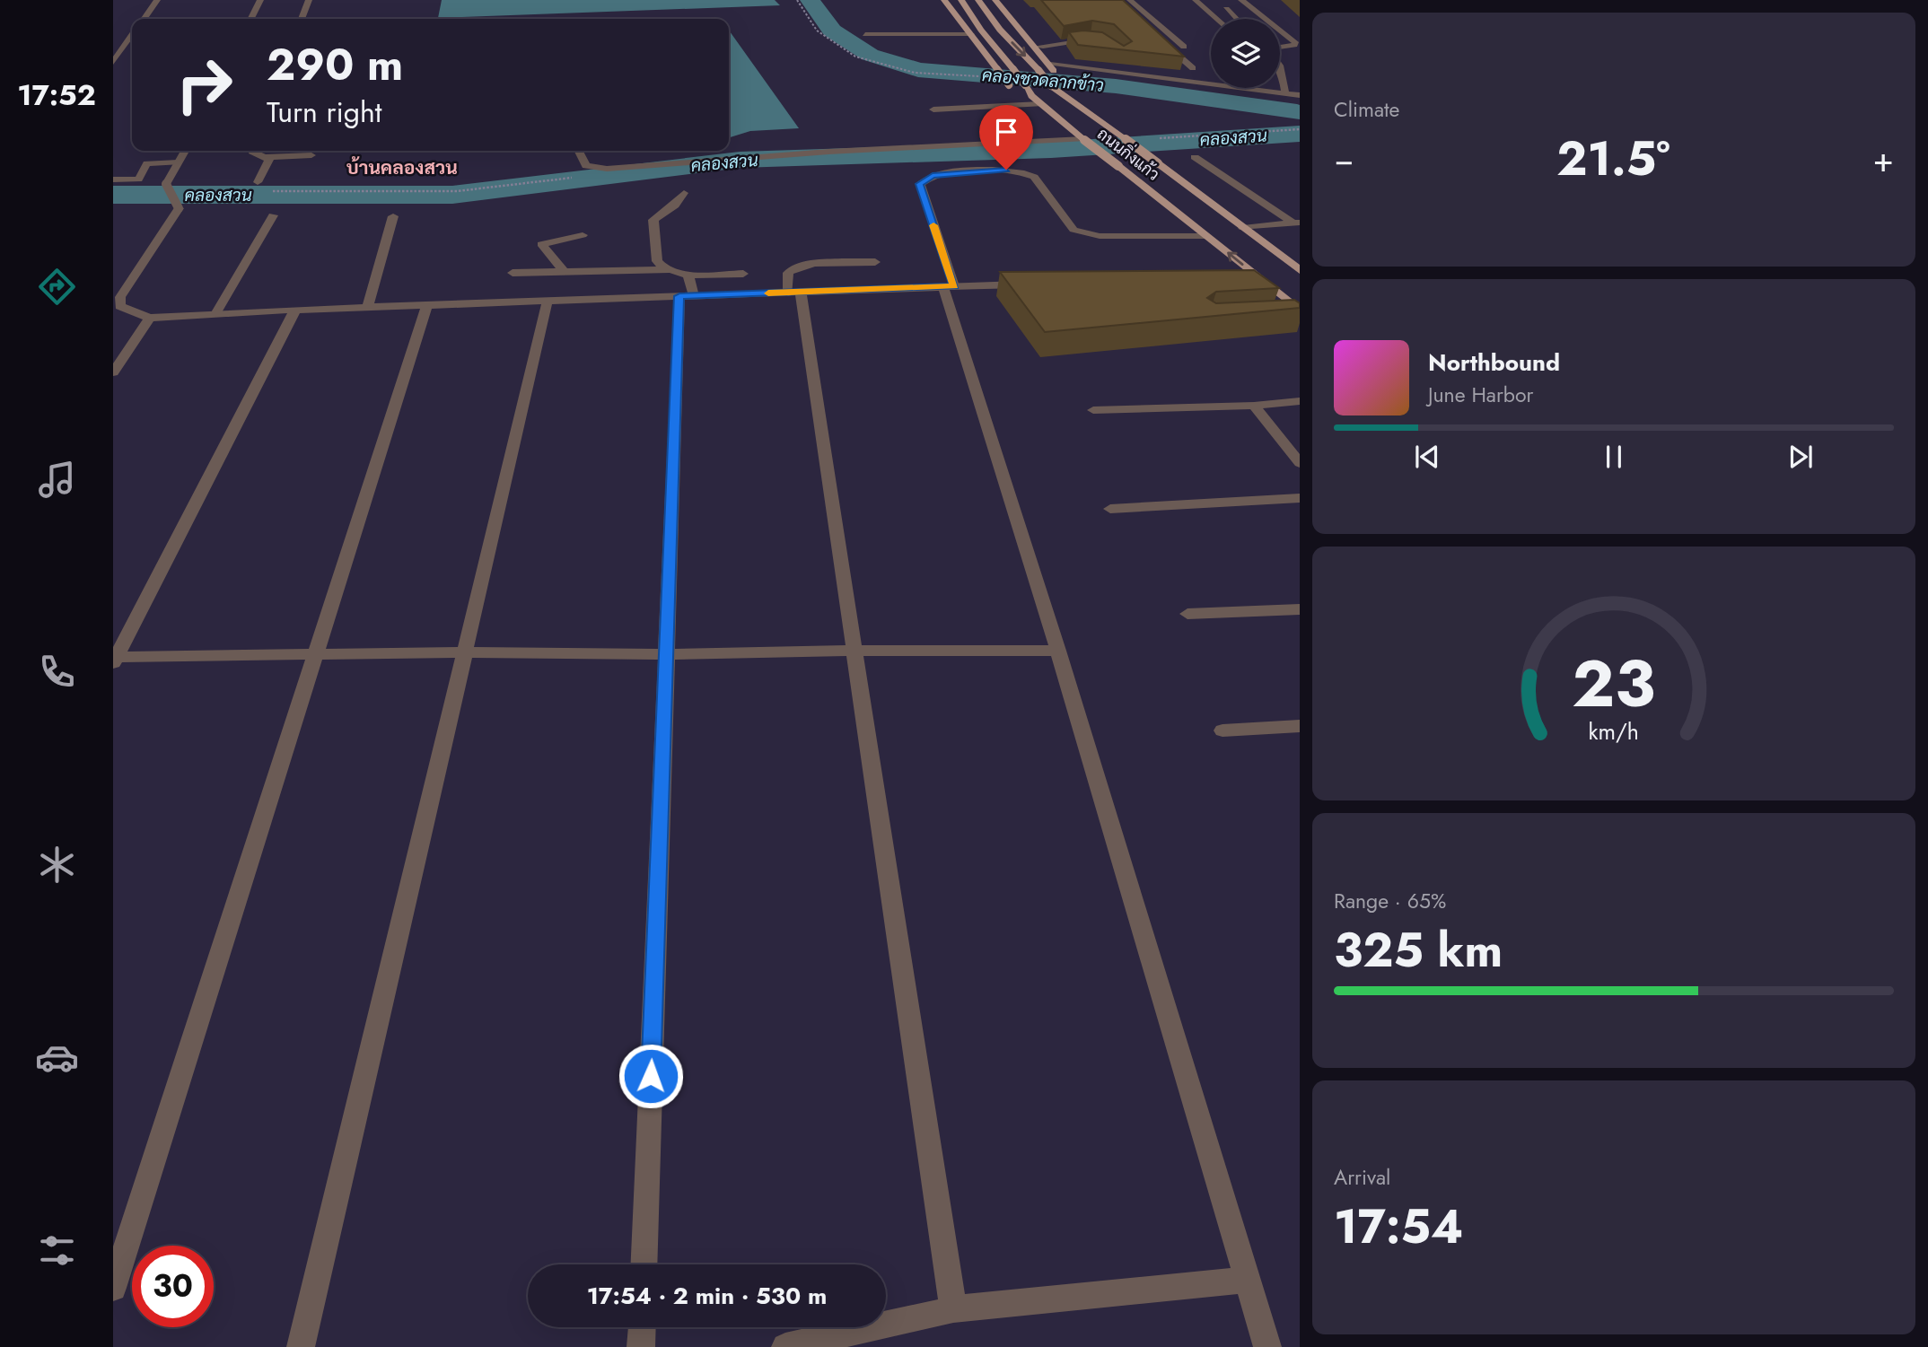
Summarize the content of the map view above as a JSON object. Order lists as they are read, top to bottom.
{
  "streets": {
    "main road": ["ถนนกิ่งแก้ว"]
  },
  "districts": ["บ้านคลองสวน"],
  "water": ["คลองชวดลากข้าว", "คลองสวน"],
  "page": {
    "tabs": "17:52",
    "tile": [
      "Climate",
      ["Range · 65%", "325 km"],
      ["Arrival", "17:54"]
    ],
    "turn": ["290 m", "Turn right"],
    "heat": ["−", "21.5°", "+"],
    "song": ["Northbound", "June Harbor"],
    "limit": "30",
    "trip": "17:54 · 2 min · 530 m",
    "gauge": ["23", "km/h"]
  }
}
